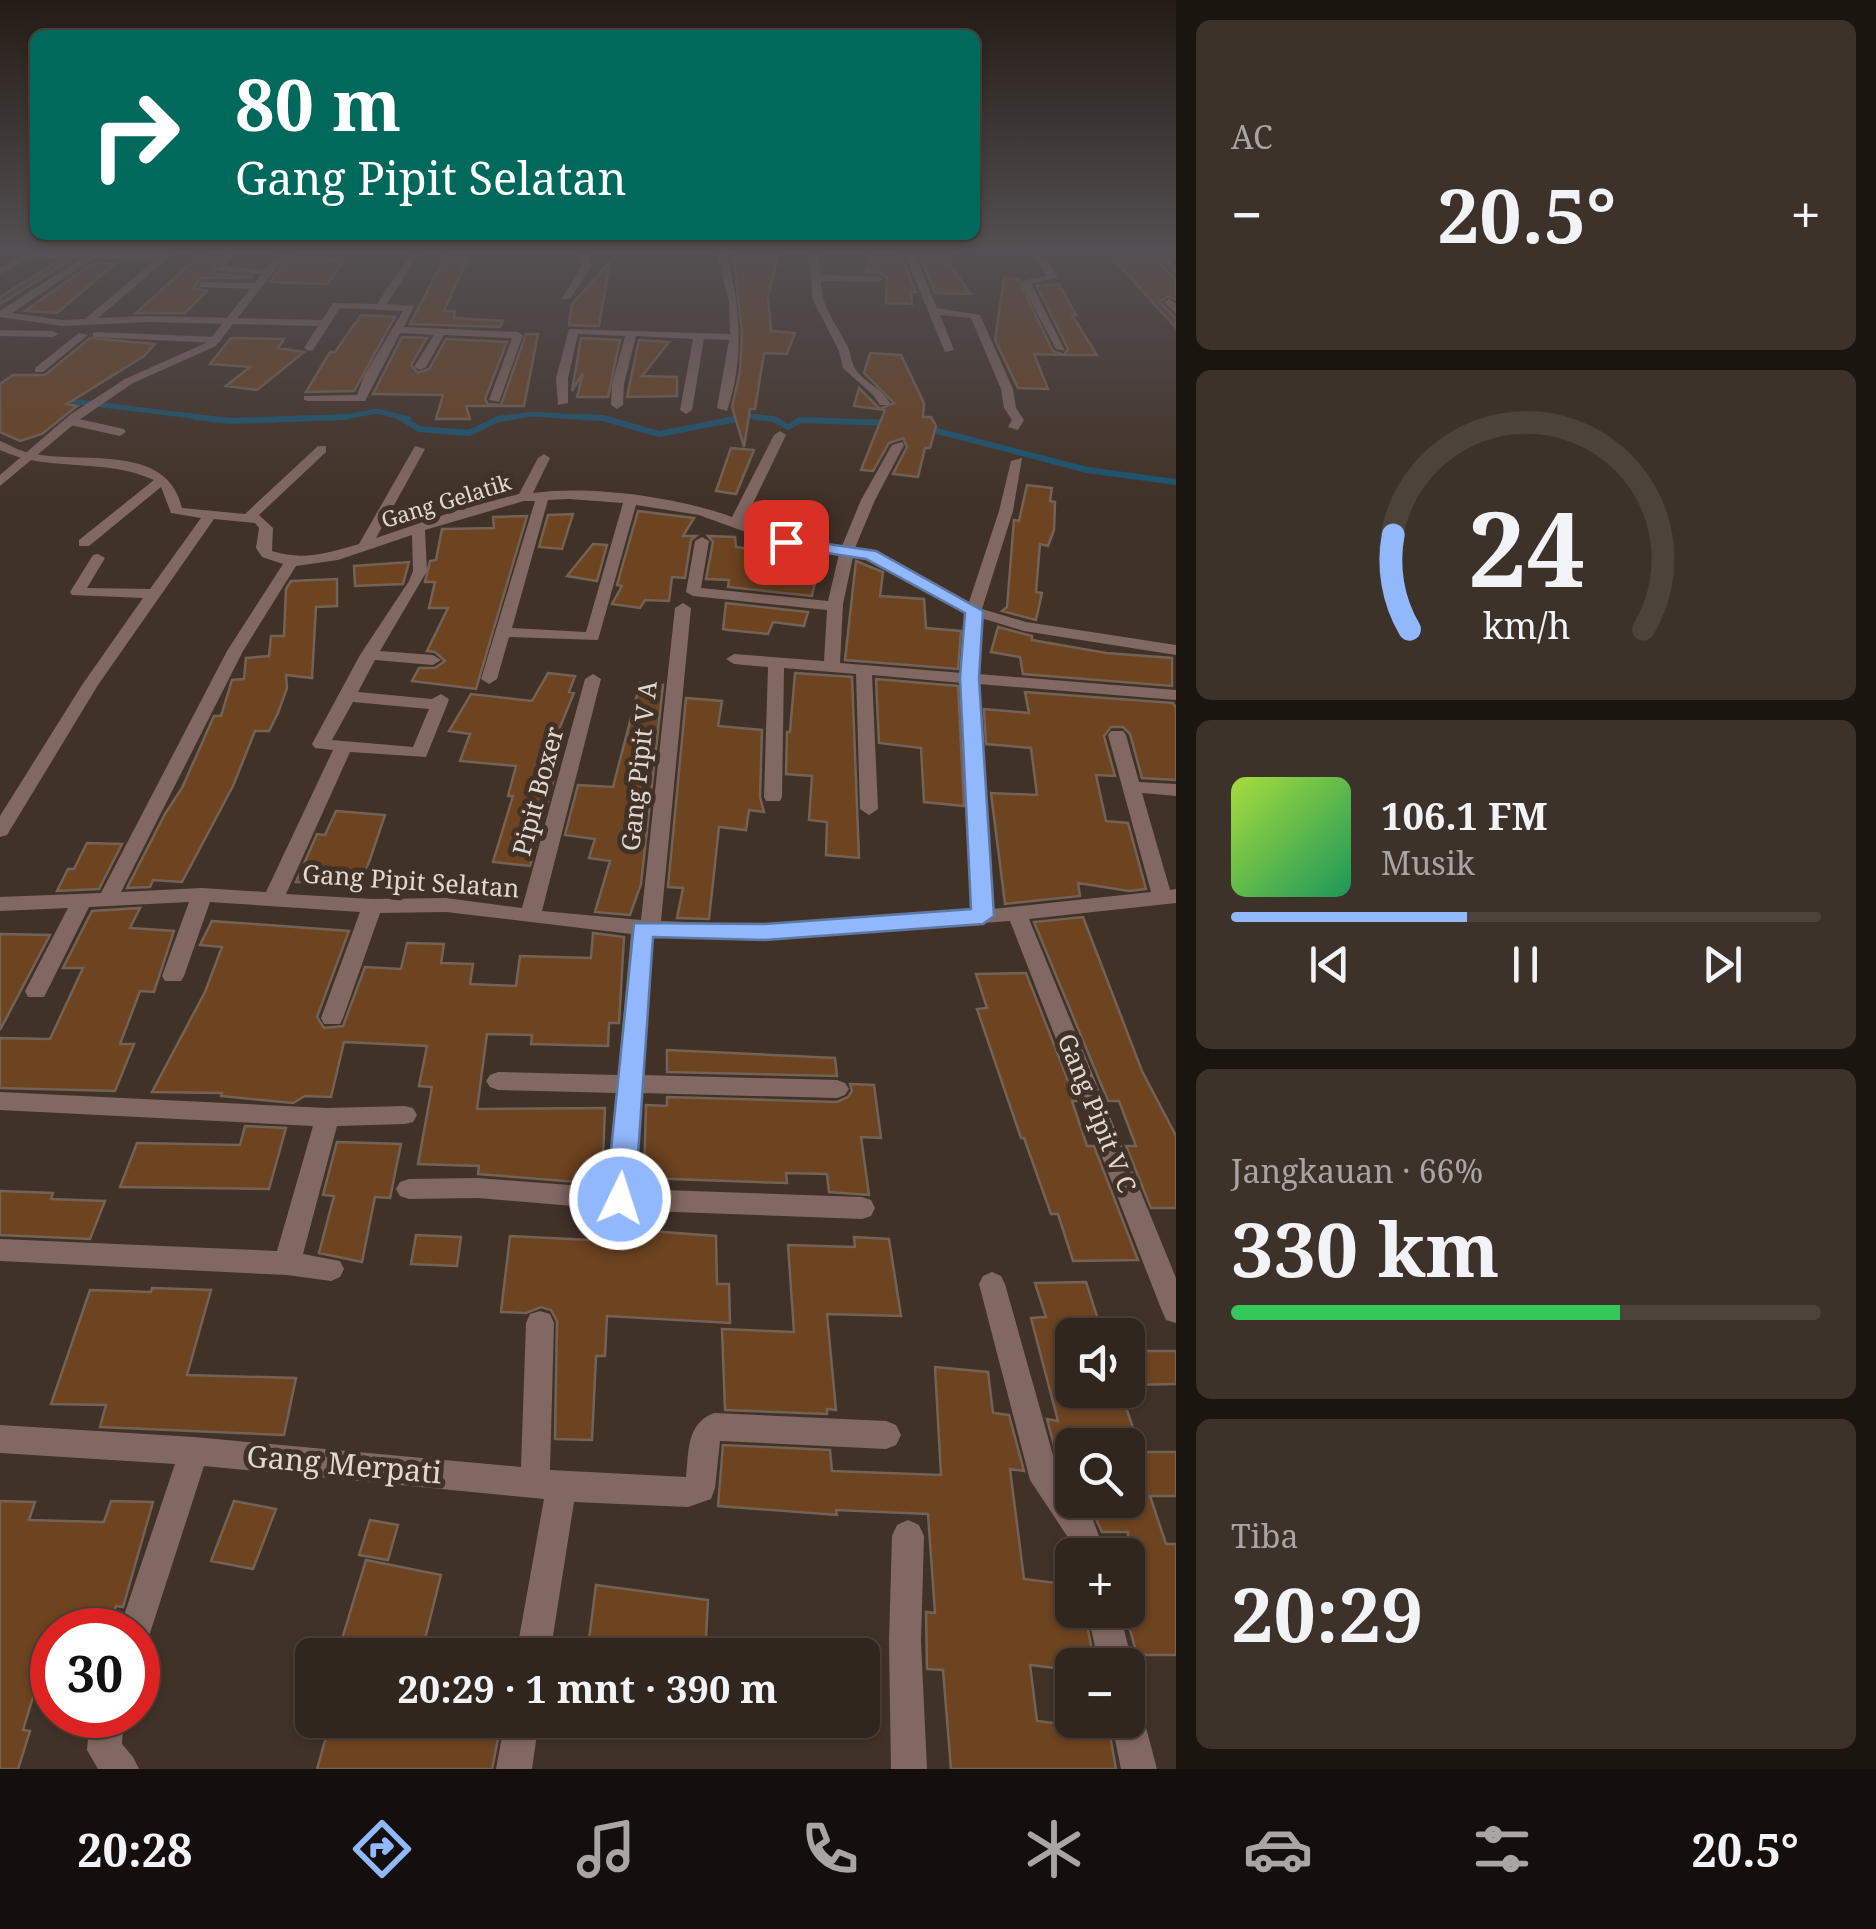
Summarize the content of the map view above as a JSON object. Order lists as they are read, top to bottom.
{
  "streets": {
    "street": [
      "Gang Gelatik",
      "Gang Pipit V A",
      "Pipit Boxer",
      "Gang Pipit Selatan",
      "Gang Pipit V C",
      "Gang Merpati"
    ]
  },
  "crossings": [
    ["Gang Pipit V A", "Gang Pipit Selatan"],
    ["Pipit Boxer", "Gang Pipit Selatan"],
    ["Gang Pipit Selatan", "Gang Pipit V C"]
  ],
  "page": {
    "tile": [
      "AC",
      ["Jangkauan · 66%", "330 km"],
      ["Tiba", "20:29"]
    ],
    "turn": ["80 m", "Gang Pipit Selatan"],
    "heat": ["−", "20.5°", "+"],
    "song": ["106.1 FM", "Musik"],
    "map_buttons": ["+", "−"],
    "limit": "30",
    "trip": "20:29 · 1 mnt · 390 m",
    "tabs": ["20:28", "20.5°"],
    "gauge": ["24", "km/h"]
  }
}
